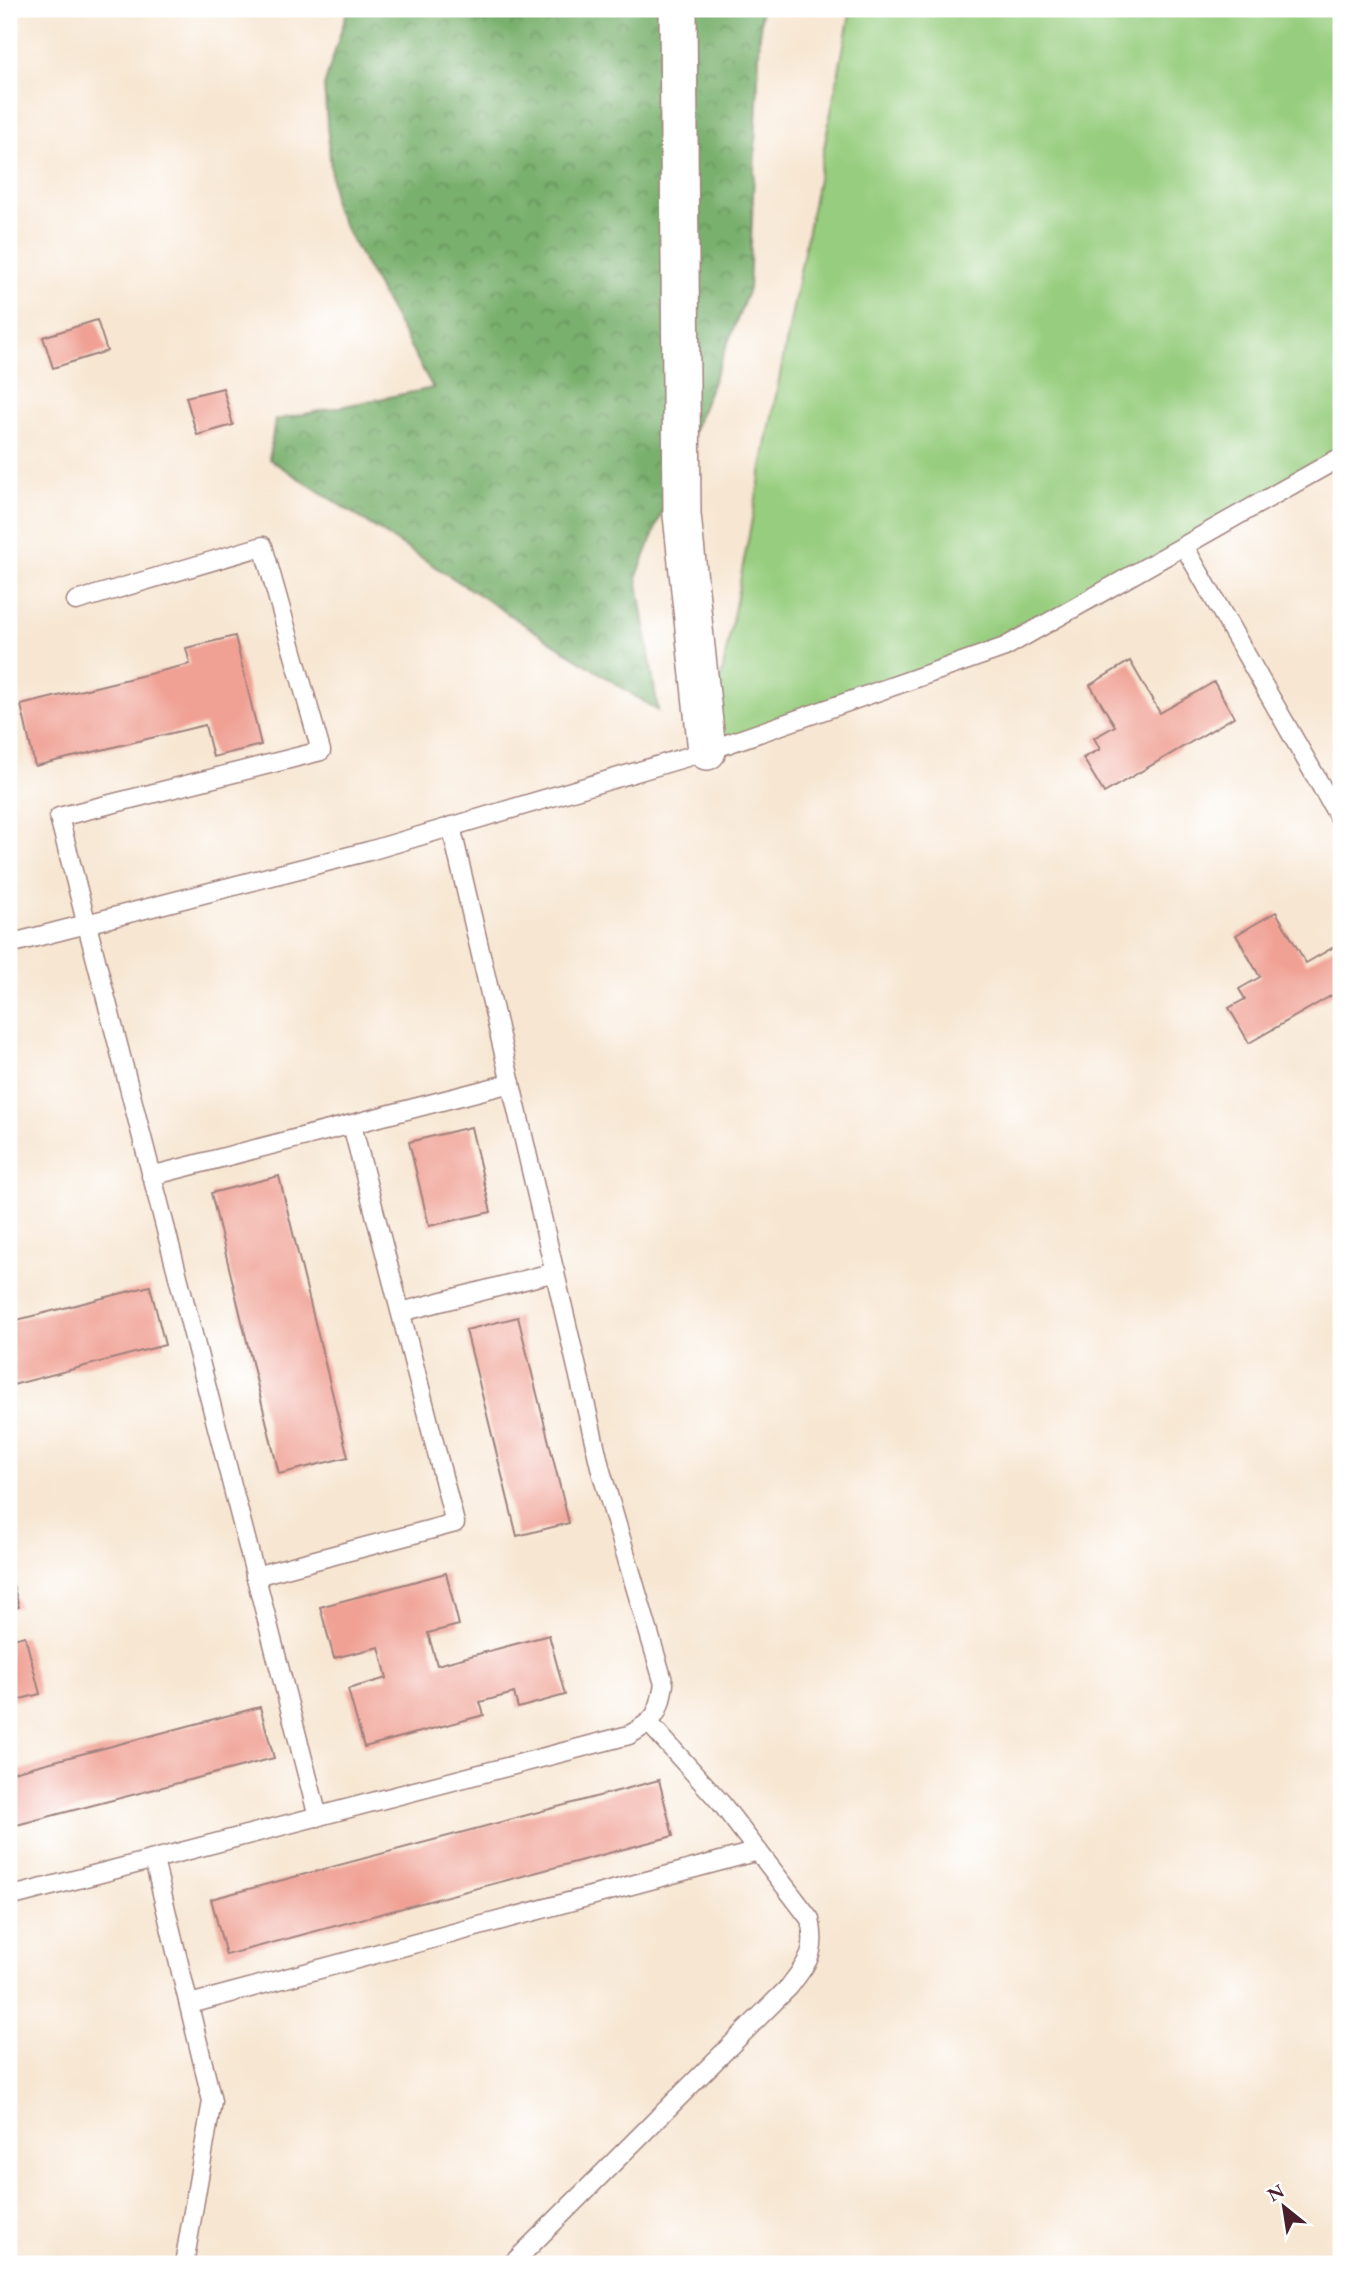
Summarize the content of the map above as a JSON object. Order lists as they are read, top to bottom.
{
  "north": "top left"
}
